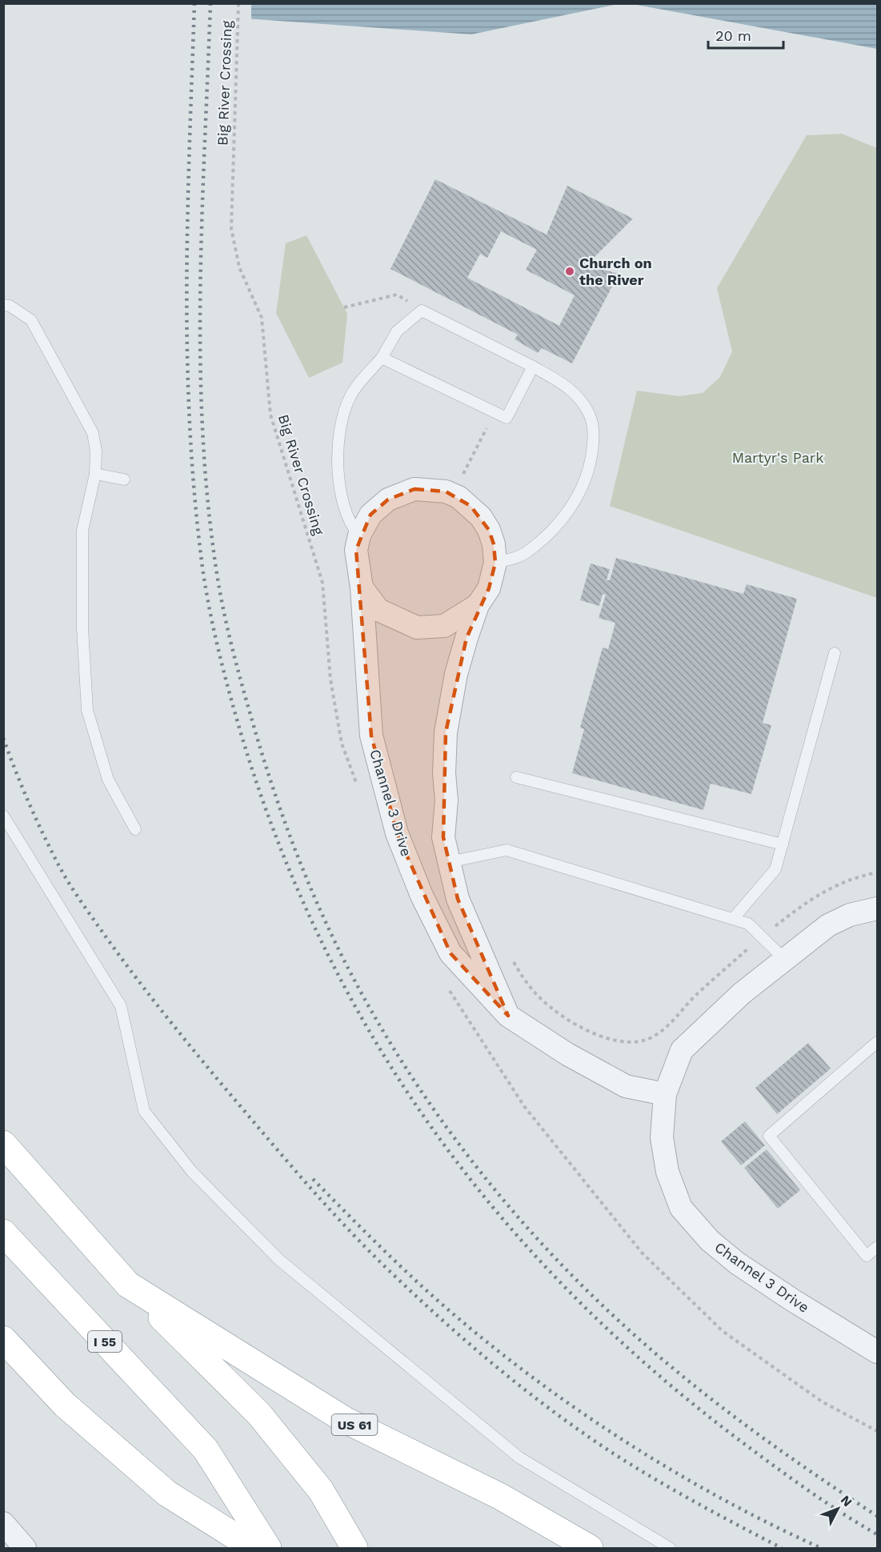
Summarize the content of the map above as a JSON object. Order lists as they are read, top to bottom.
{
  "streets": {
    "highway": ["I 55", "US 61"],
    "street": ["Channel 3 Drive"],
    "path": ["Big River Crossing"]
  },
  "parks": ["Martyr's Park"],
  "places": ["Church on the River"],
  "scale_bar": "20 m",
  "north": "top right"
}
